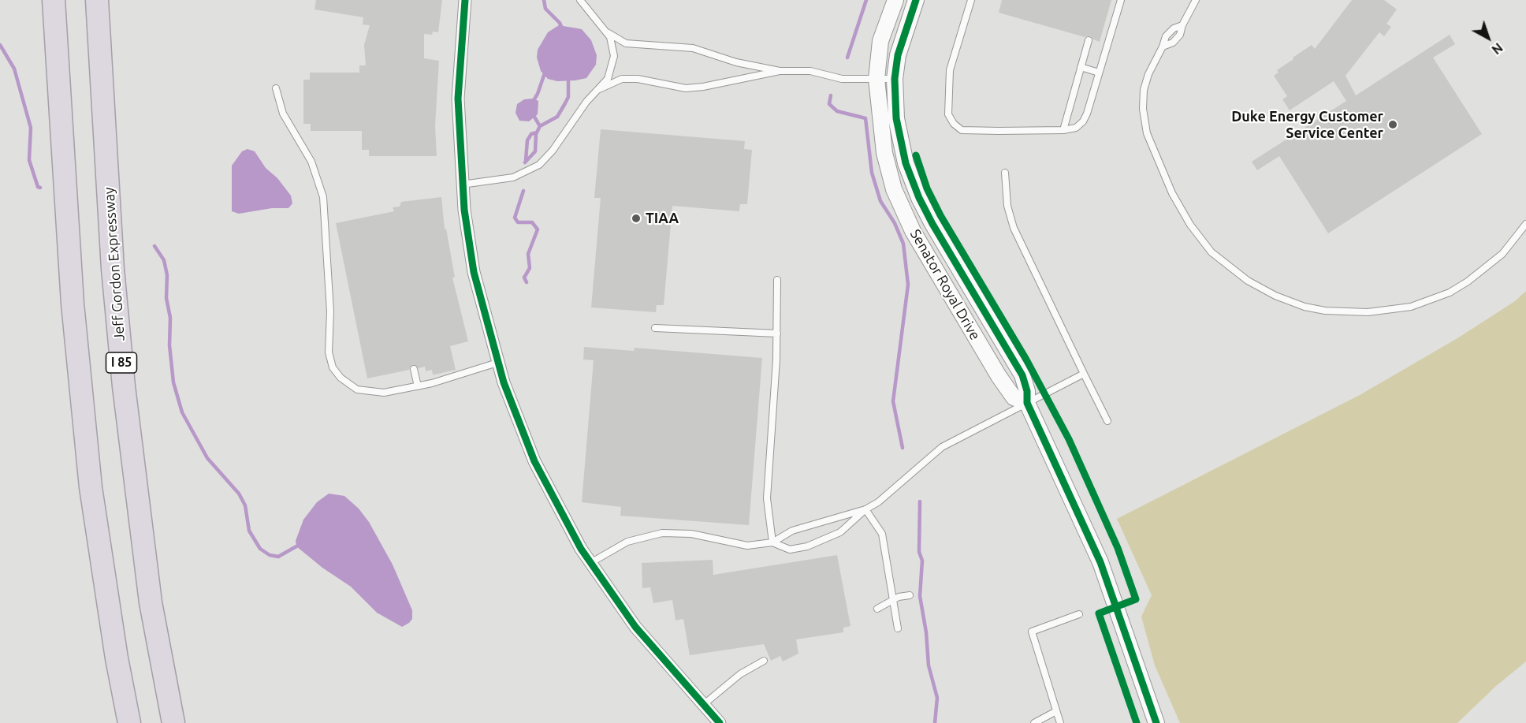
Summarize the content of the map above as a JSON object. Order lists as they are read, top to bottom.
{
  "streets": {
    "highway": ["Jeff Gordon Expressway", "I 85"],
    "street": ["Senator Royal Drive"]
  },
  "places": ["Duke Energy Customer Service Center", "TIAA"],
  "north": "bottom right"
}
